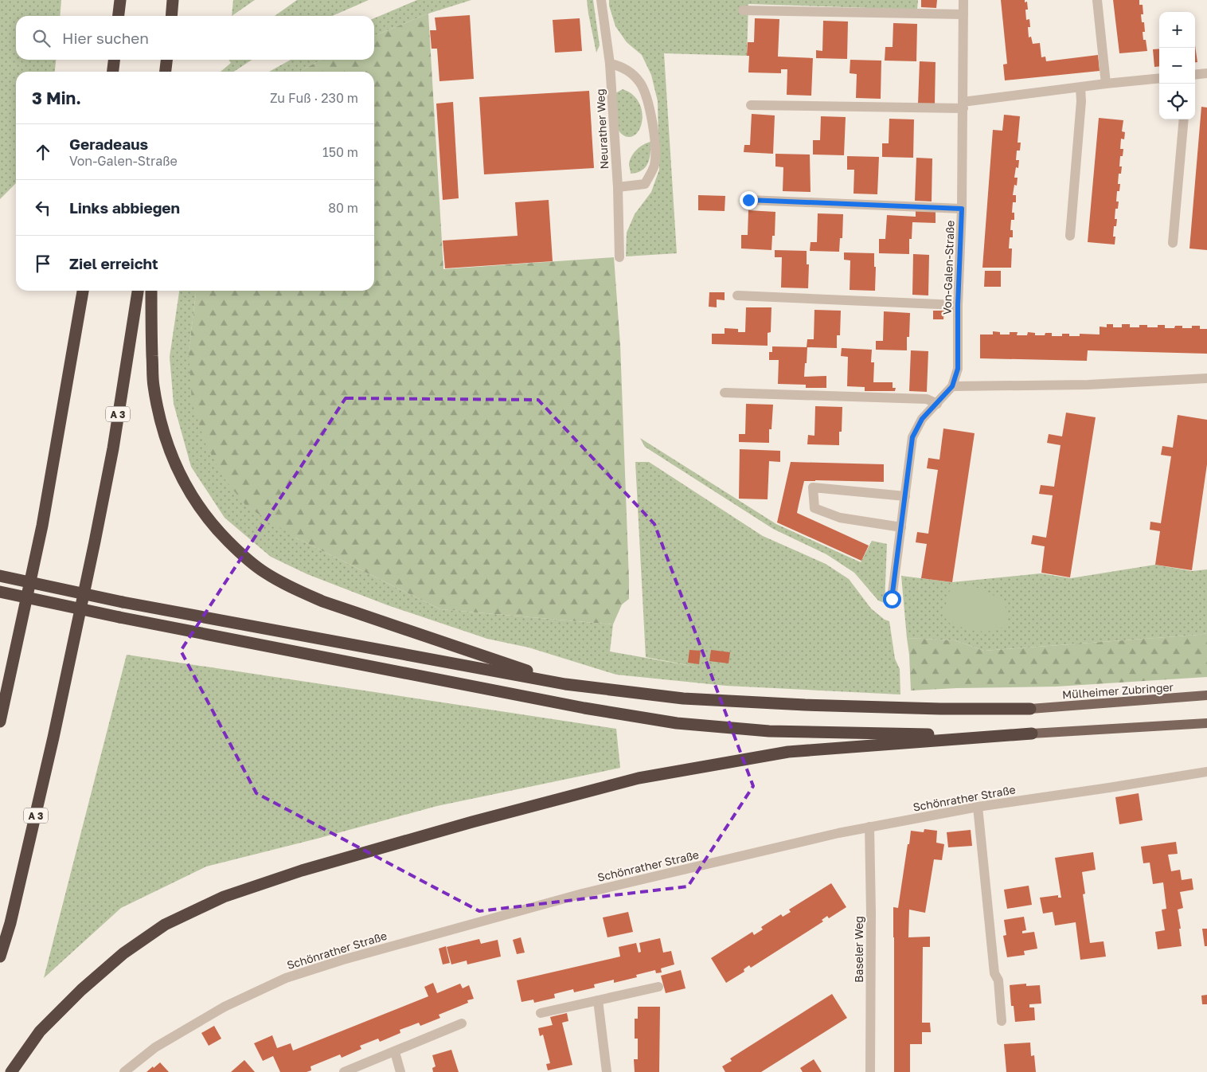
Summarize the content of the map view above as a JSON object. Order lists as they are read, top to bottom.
{
  "streets": {
    "highway": ["A 3"],
    "main road": ["Mülheimer Zubringer"],
    "street": [
      "Neurather Weg",
      "Von-Galen-Straße",
      "Schönrather Straße",
      "Baseler Weg"
    ]
  },
  "crossings": [
    ["Schönrather Straße", "Baseler Weg"]
  ],
  "page": {
    "map_buttons": ["+", "−"],
    "search": "Hier suchen",
    "heading": ["3 Min.", "Zu Fuß · 230 m"],
    "list": [
      ["Geradeaus", "Von-Galen-Straße", "150 m"],
      ["Links abbiegen", "80 m"],
      "Ziel erreicht"
    ]
  }
}
